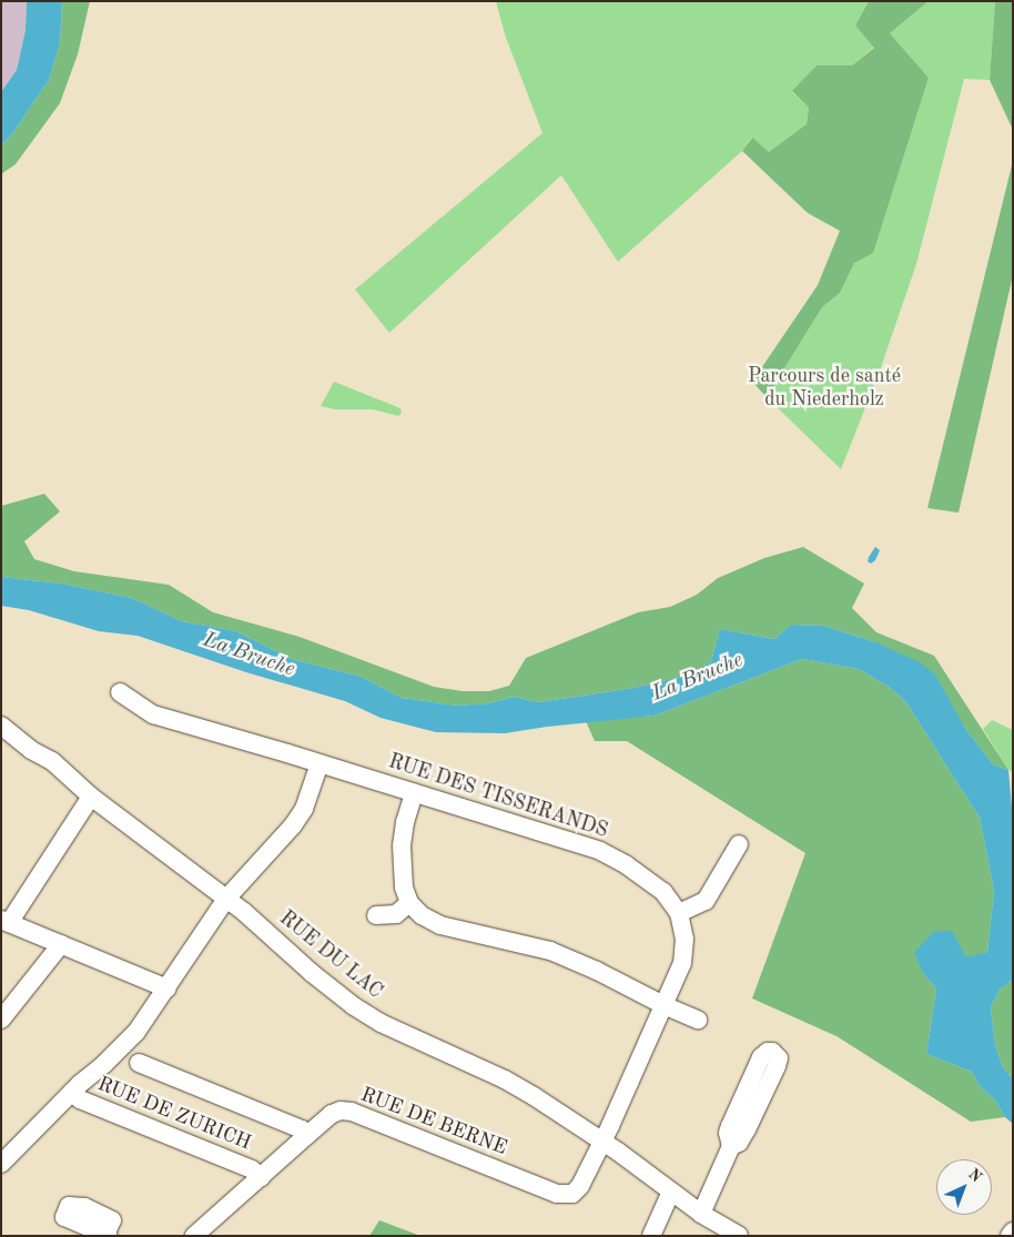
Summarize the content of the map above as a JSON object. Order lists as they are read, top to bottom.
{
  "streets": {
    "street": [
      "RUE DES TISSERANDS",
      "RUE DU LAC",
      "RUE DE ZURICH",
      "RUE DE BERNE"
    ]
  },
  "crossings": [
    ["RUE DES TISSERANDS", "RUE DU LAC"],
    ["RUE DES TISSERANDS", "RUE DE BERNE"],
    ["RUE DU LAC", "RUE DE BERNE"],
    ["RUE DE ZURICH", "RUE DE BERNE"]
  ],
  "water": ["La Bruche"],
  "parks": ["Parcours de santé du Niederholz"],
  "north": "top right"
}
